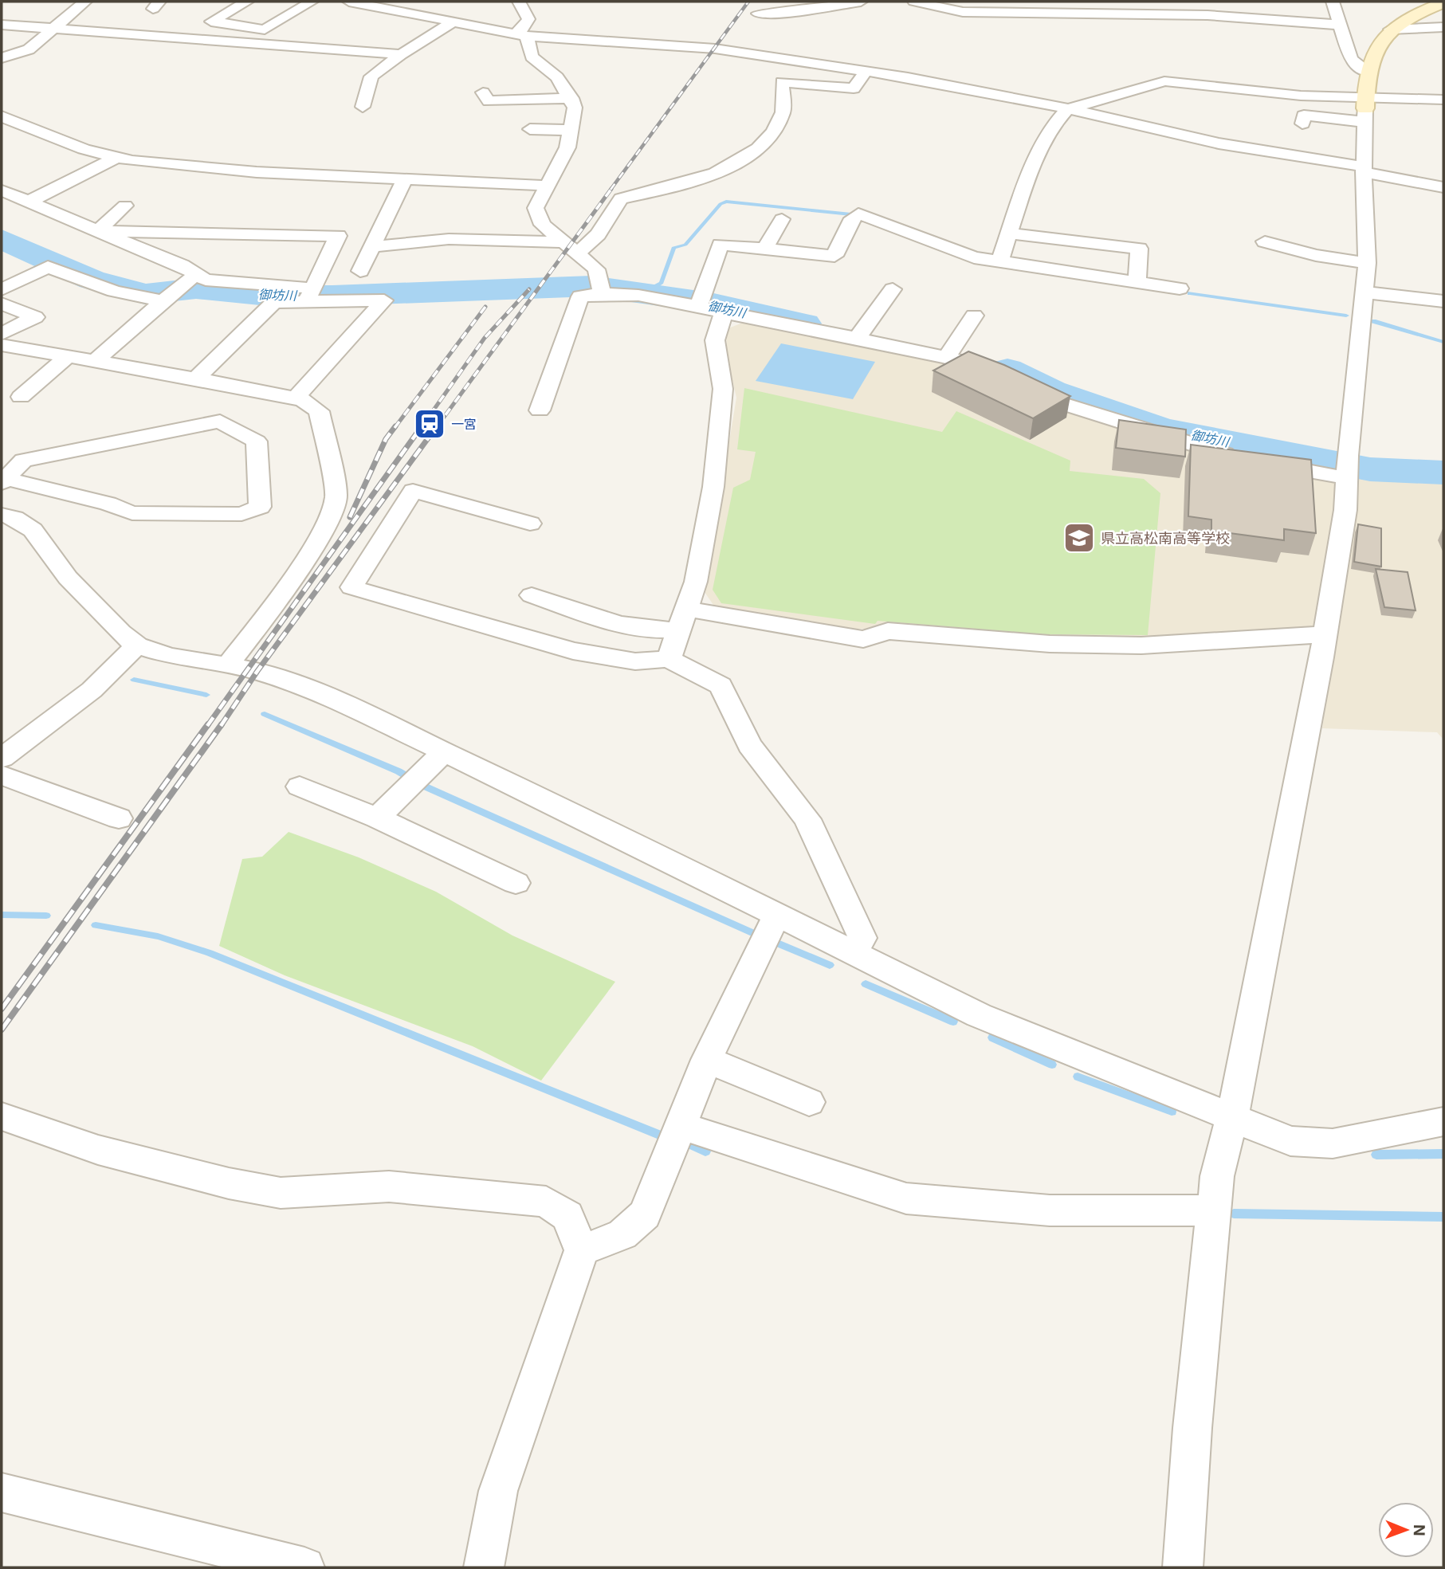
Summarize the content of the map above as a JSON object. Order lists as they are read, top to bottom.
{
  "water": ["御坊川"],
  "places": {
    "station": ["一宮"],
    "school or university": ["県立高松南高等学校"]
  },
  "north": "right"
}
